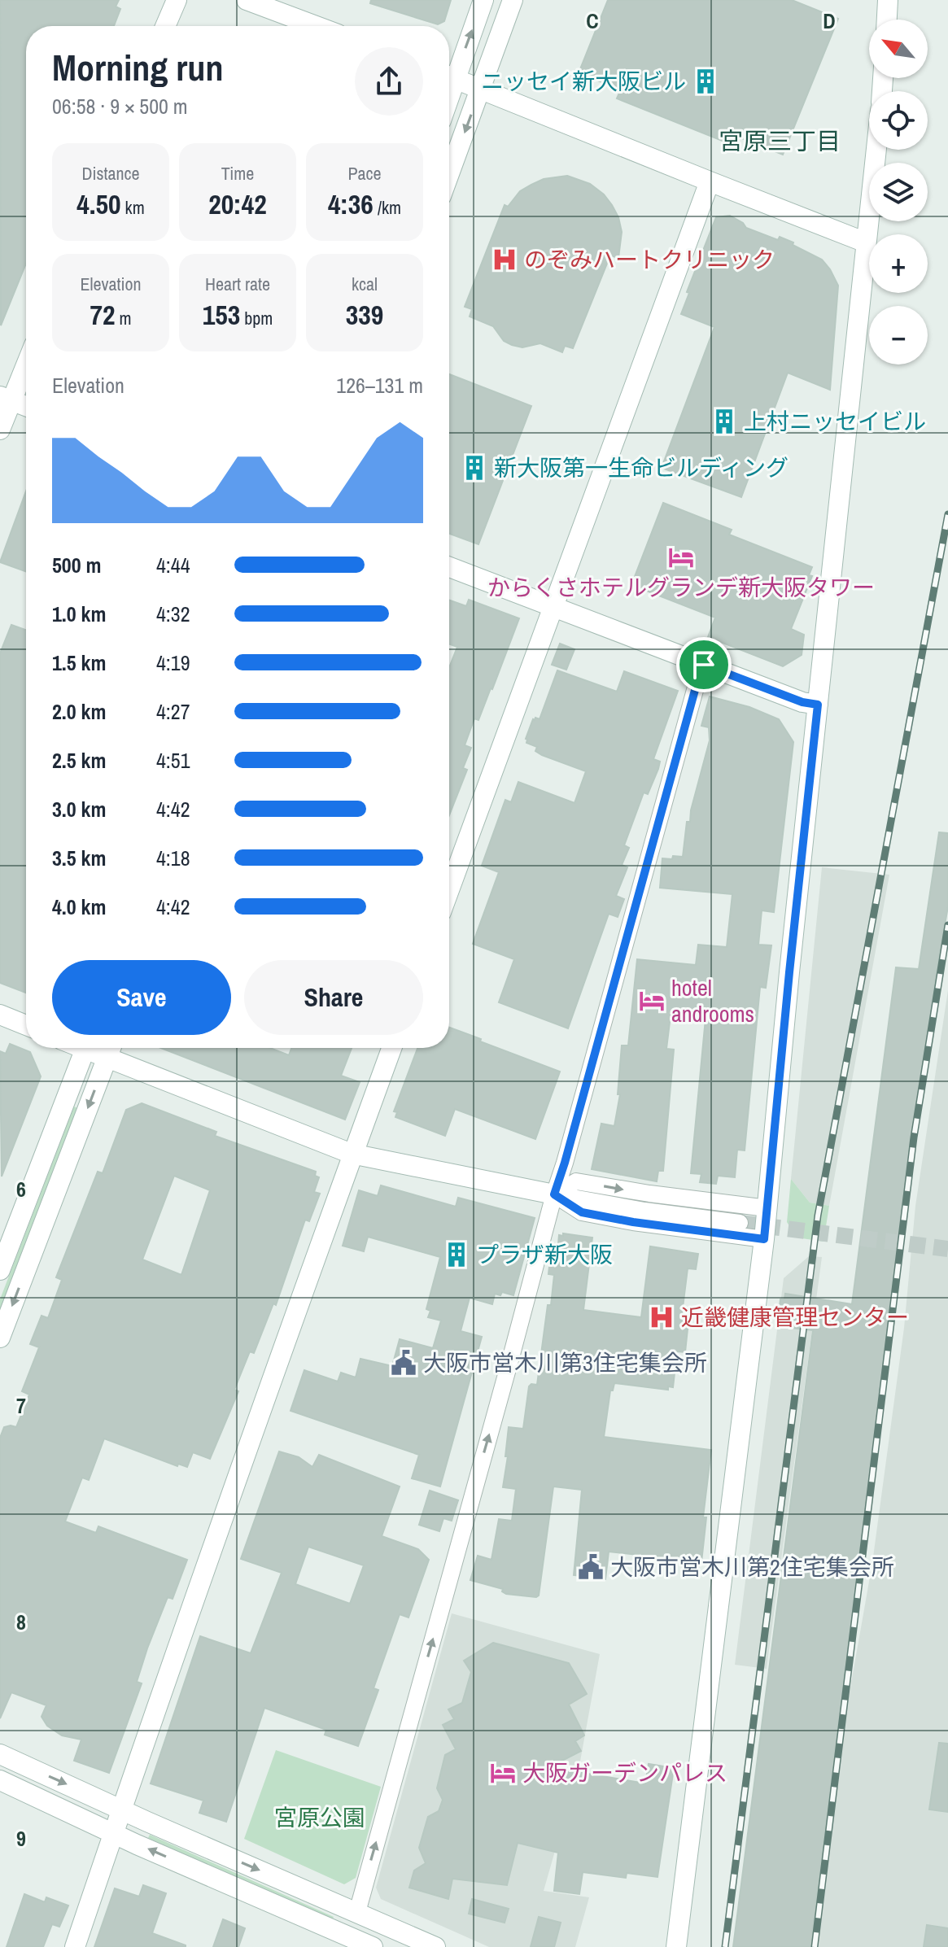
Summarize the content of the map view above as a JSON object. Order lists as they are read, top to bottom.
{
  "districts": ["宮原三丁目"],
  "parks": ["宮原公園"],
  "places": {
    "building": [
      "ニッセイ新大阪ビル",
      "上村ニッセイビル",
      "新大阪第一生命ビルディング",
      "プラザ新大阪"
    ],
    "hospital": ["のぞみハートクリニック", "近畿健康管理センター"],
    "hotel": ["からくさホテルグランデ新大阪タワー", "hotel androoms", "大阪ガーデンパレス"],
    "public building": ["大阪市営木川第3住宅集会所", "大阪市営木川第2住宅集会所"]
  },
  "north": "top left",
  "page": {
    "map_buttons": ["+", "−"],
    "heading": ["Morning run", "06:58 · 9 × 500 m"],
    "stats": [
      ["Distance", "4.50 km"],
      ["Time", "20:42"],
      ["Pace", "4:36 /km"],
      ["Elevation", "72 m"],
      ["Heart rate", "153 bpm"],
      ["kcal", "339"]
    ],
    "chart": ["Elevation", "126–131 m"],
    "list": [
      {
        "name": "500 m",
        "note": "4:44"
      },
      {
        "name": "1.0 km",
        "note": "4:32"
      },
      {
        "name": "1.5 km",
        "note": "4:19"
      },
      {
        "name": "2.0 km",
        "note": "4:27"
      },
      {
        "name": "2.5 km",
        "note": "4:51"
      },
      {
        "name": "3.0 km",
        "note": "4:42"
      },
      {
        "name": "3.5 km",
        "note": "4:18"
      },
      {
        "name": "4.0 km",
        "note": "4:42"
      }
    ],
    "buttons": ["Save", "Share"]
  },
  "grid": {
    "columns": ["C", "D"],
    "rows": [
      "6",
      "7",
      "8",
      "9"
    ]
  }
}
